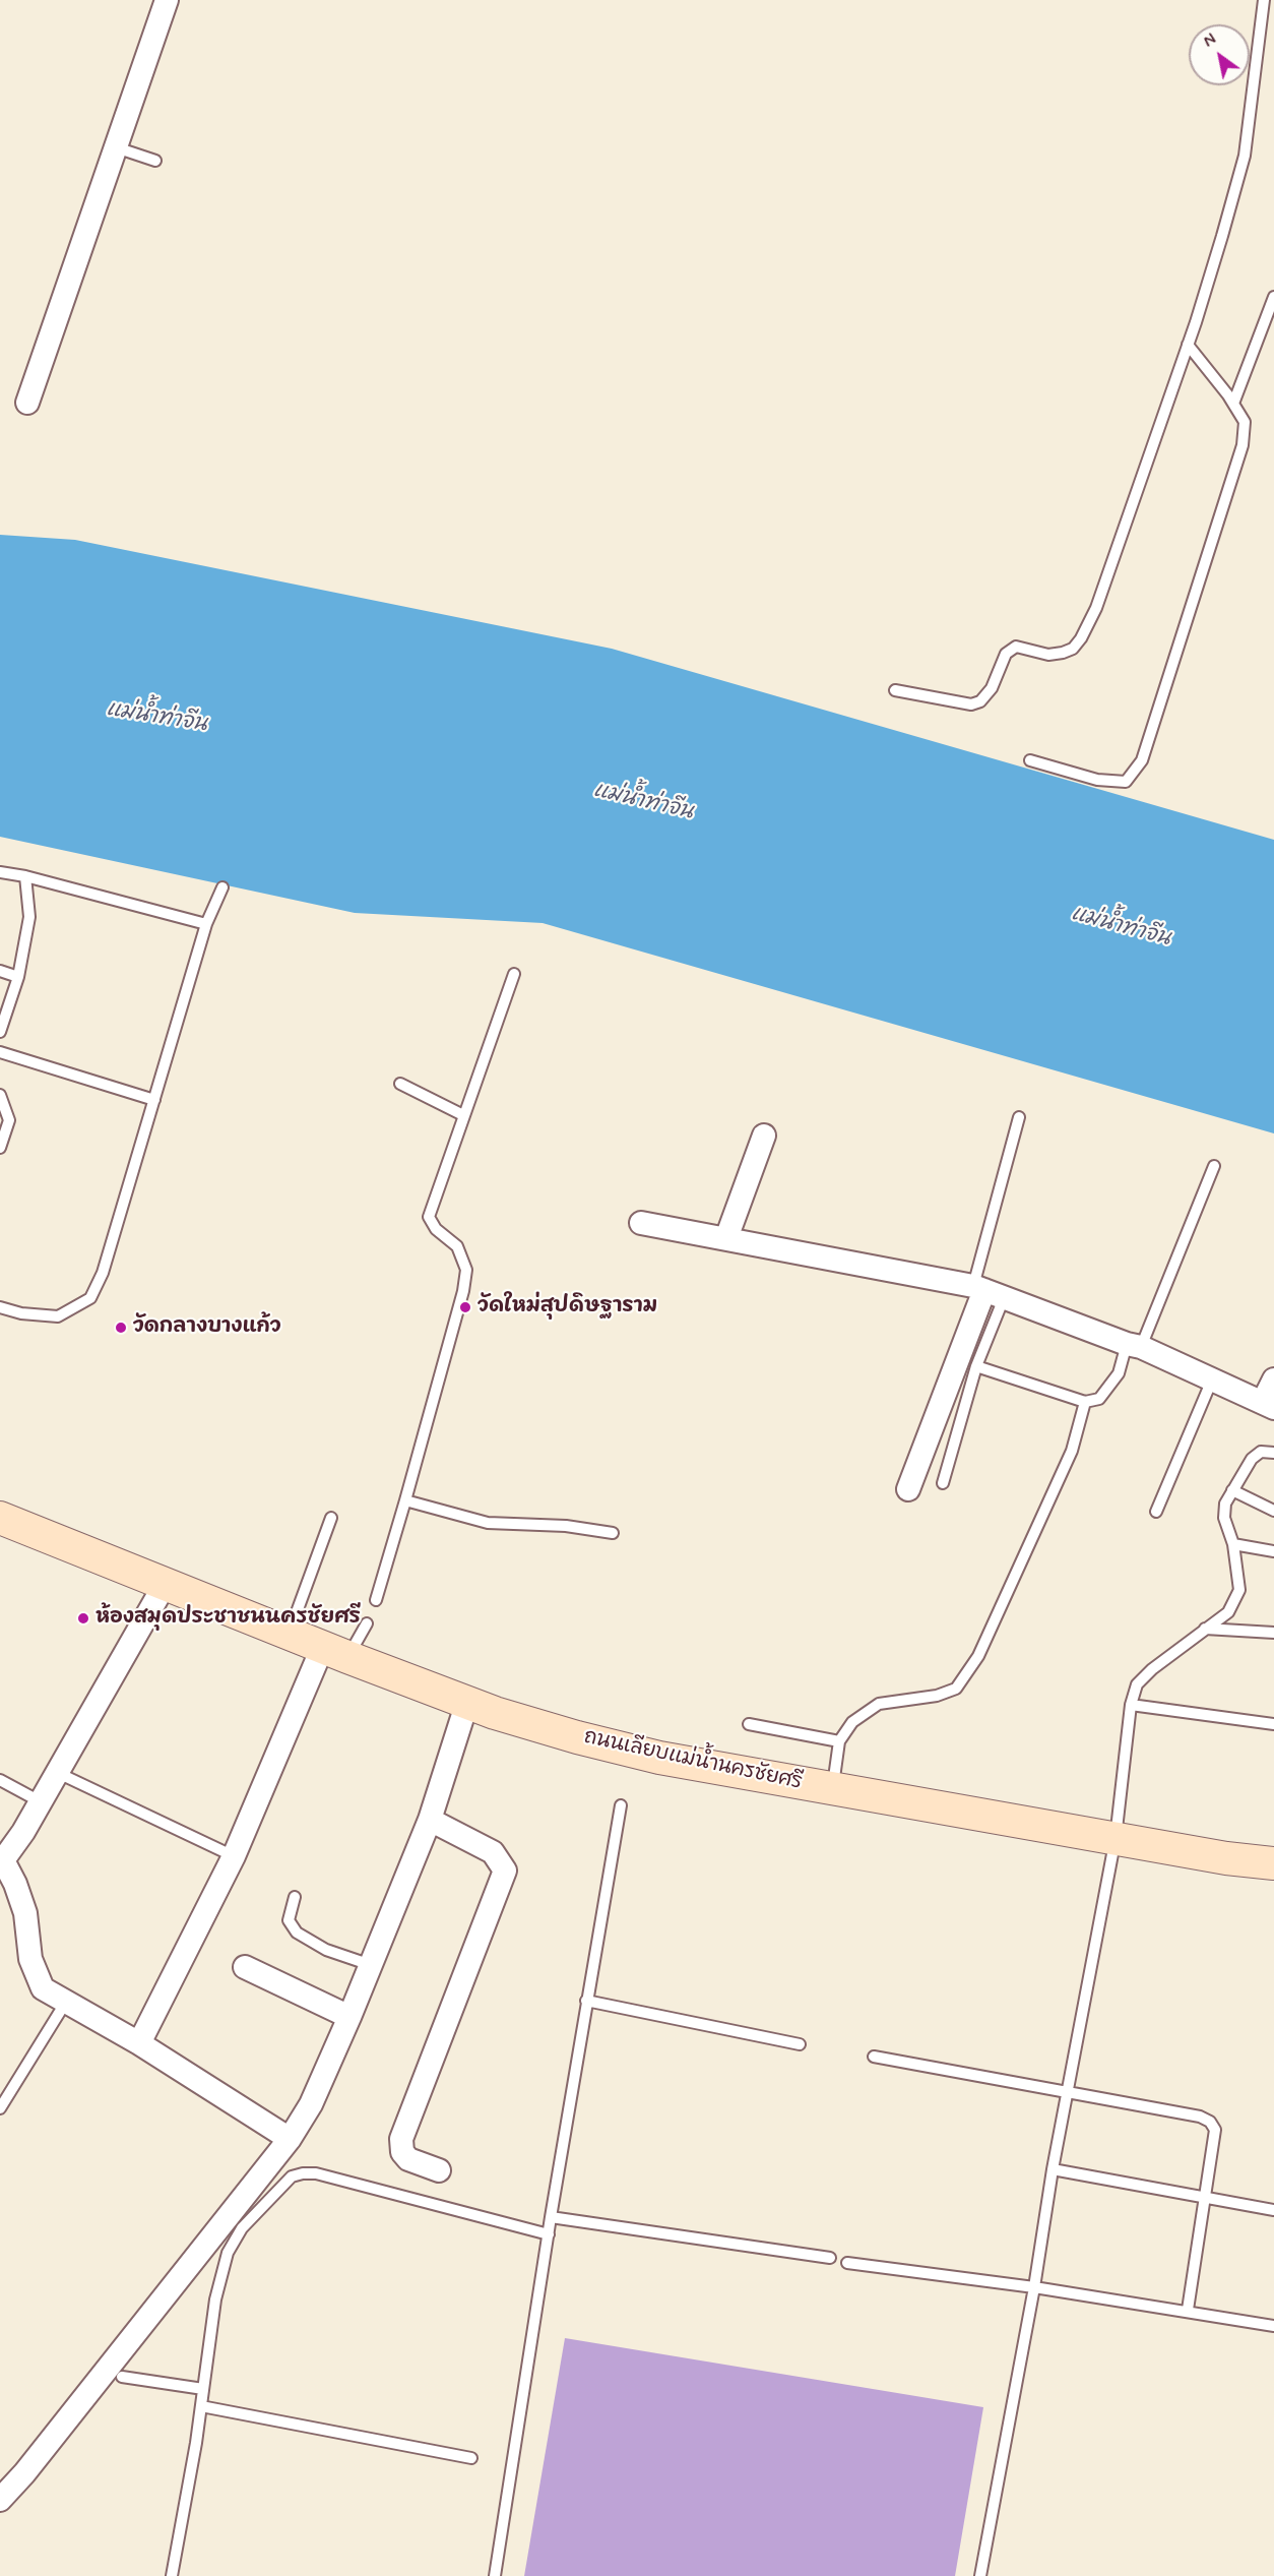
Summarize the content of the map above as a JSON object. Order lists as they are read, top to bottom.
{
  "streets": {
    "main road": ["ถนนเลียบแม่น้ำนครชัยศรี"]
  },
  "water": ["แม่น้ำท่าจีน"],
  "places": ["วัดใหม่สุปดิษฐาราม", "วัดกลางบางแก้ว", "ห้องสมุดประชาชนนครชัยศรี"],
  "north": "top left"
}
